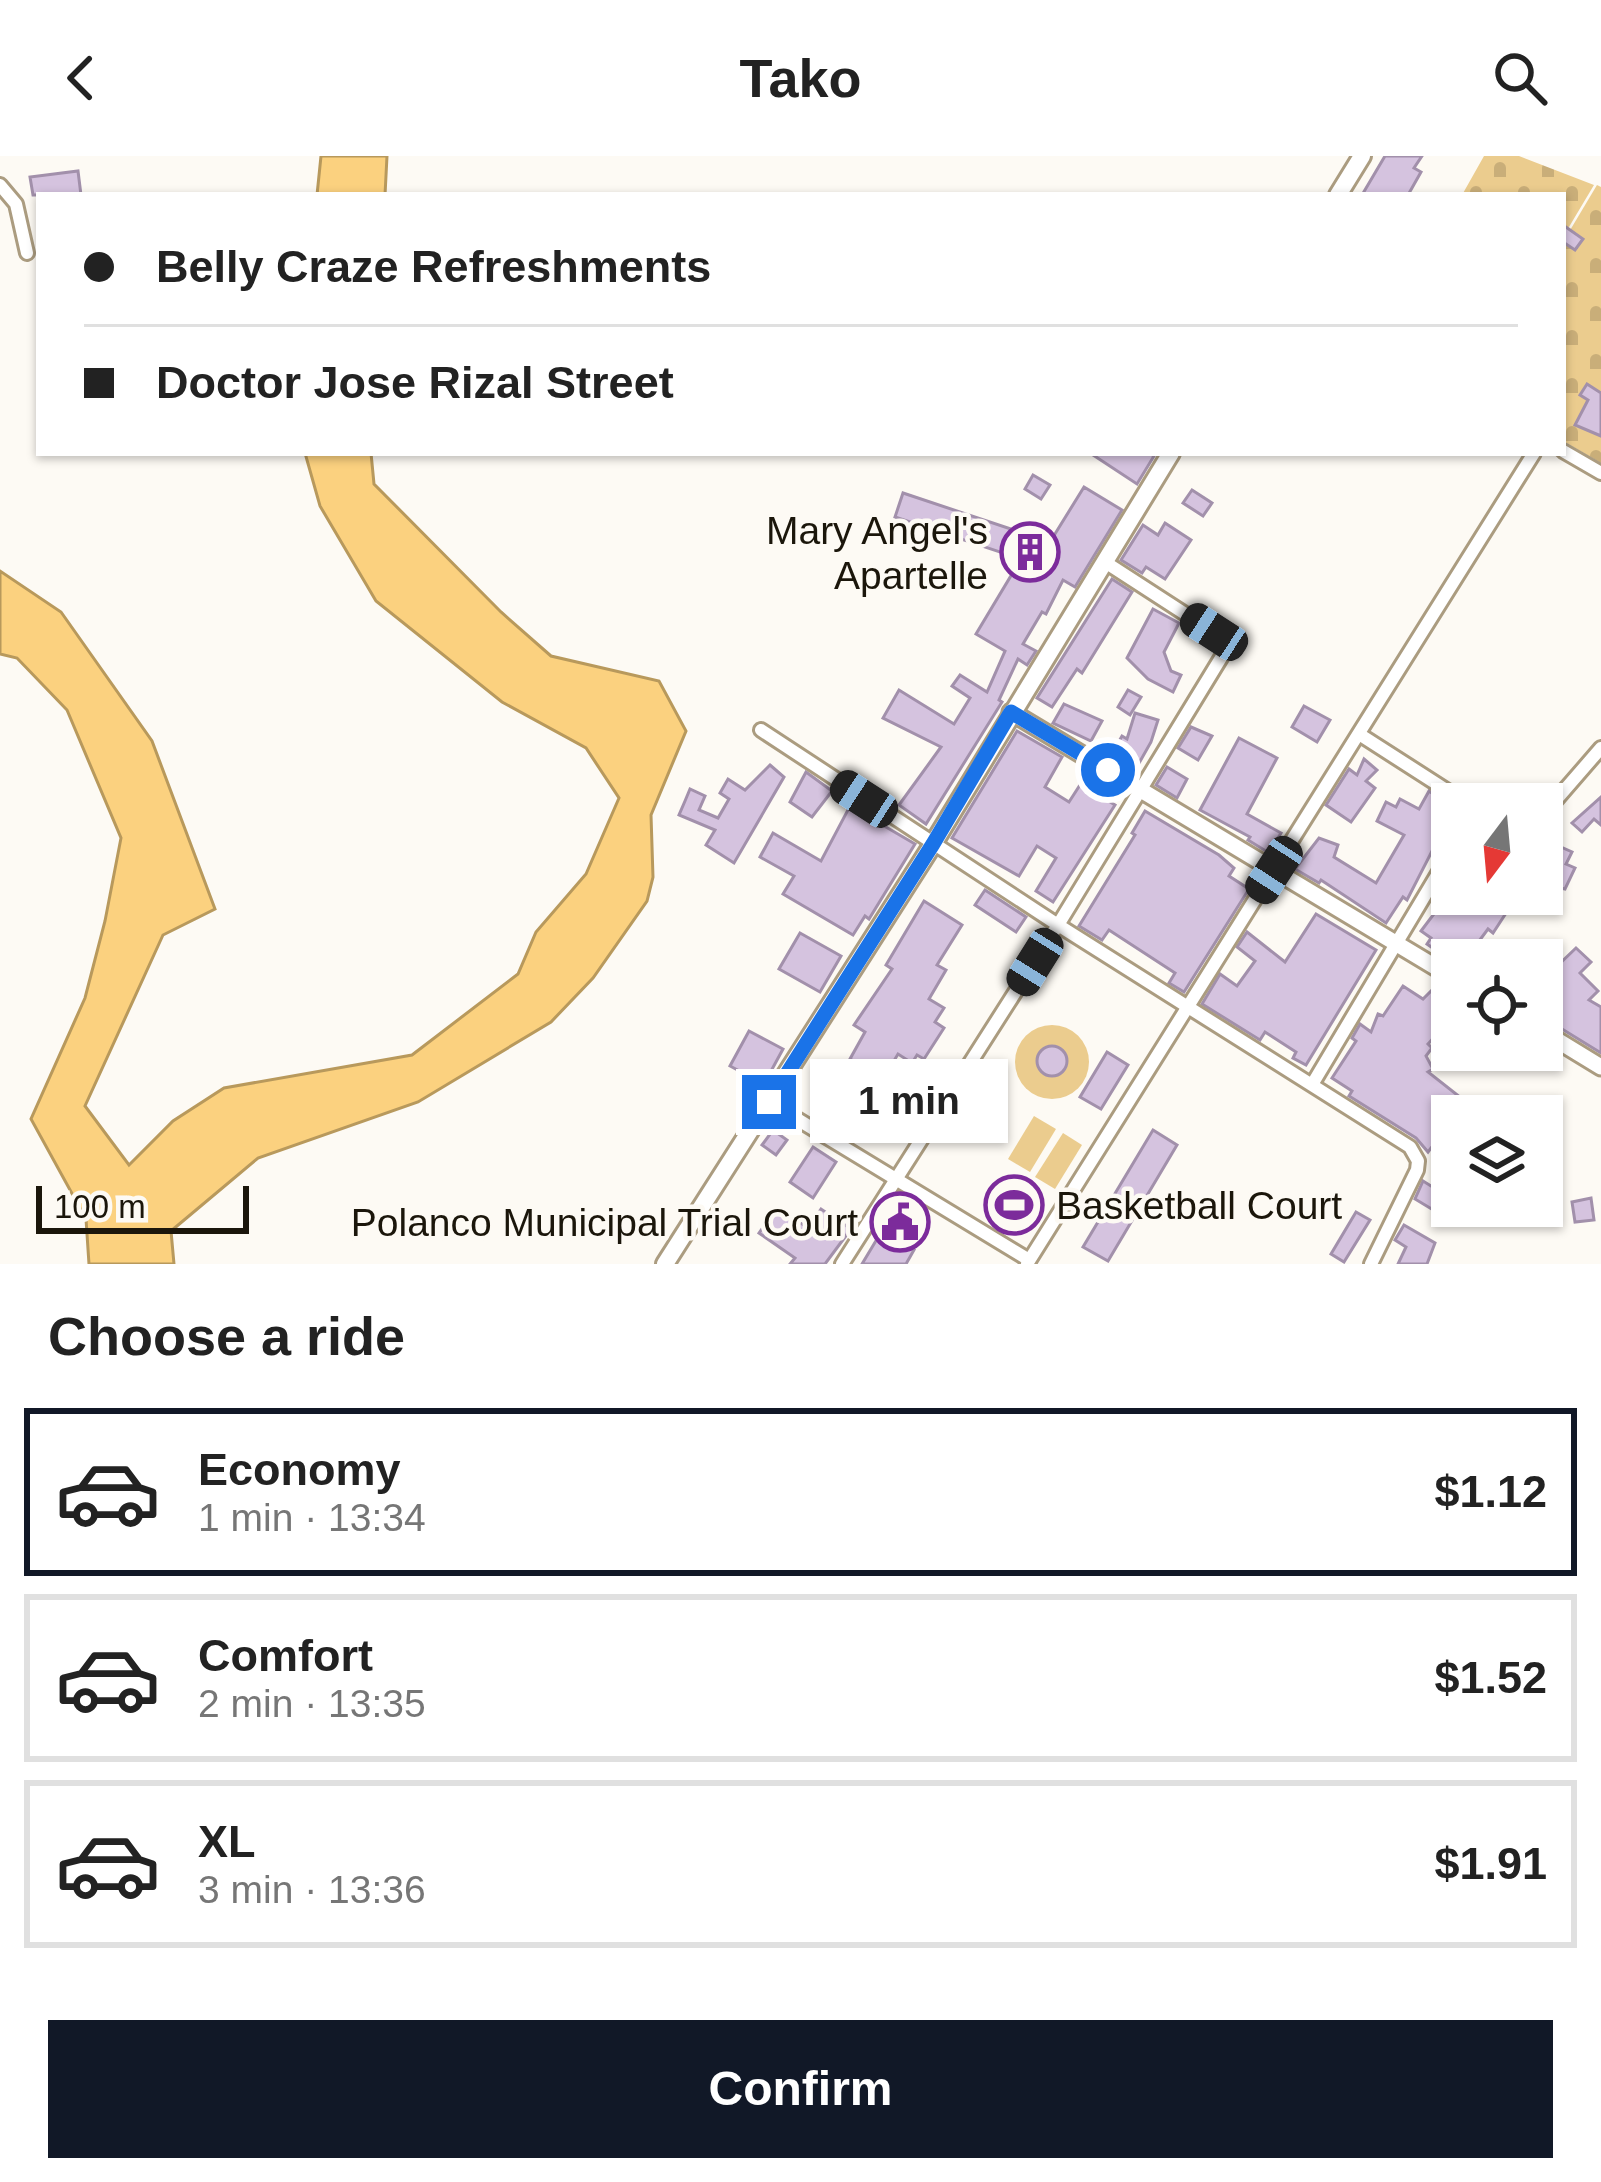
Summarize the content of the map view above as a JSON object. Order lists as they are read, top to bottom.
{
  "places": {
    "building": ["Mary Angel's Apartelle"],
    "sports": ["Basketball Court"],
    "public building": ["Polanco Municipal Trial Court"]
  },
  "scale_bar": "100 m",
  "north": "bottom",
  "page": {
    "header": "Tako",
    "banner": ["Belly Craze Refreshments", "Doctor Jose Rizal Street"],
    "bubble": "1 min",
    "scale": "100 m",
    "heading": "Choose a ride",
    "list": [
      {
        "name": "Economy",
        "note": "1 min · 13:34",
        "value": "$1.12"
      },
      {
        "name": "Comfort",
        "note": "2 min · 13:35",
        "value": "$1.52"
      },
      {
        "name": "XL",
        "note": "3 min · 13:36",
        "value": "$1.91"
      }
    ],
    "buttons": "Confirm"
  }
}
